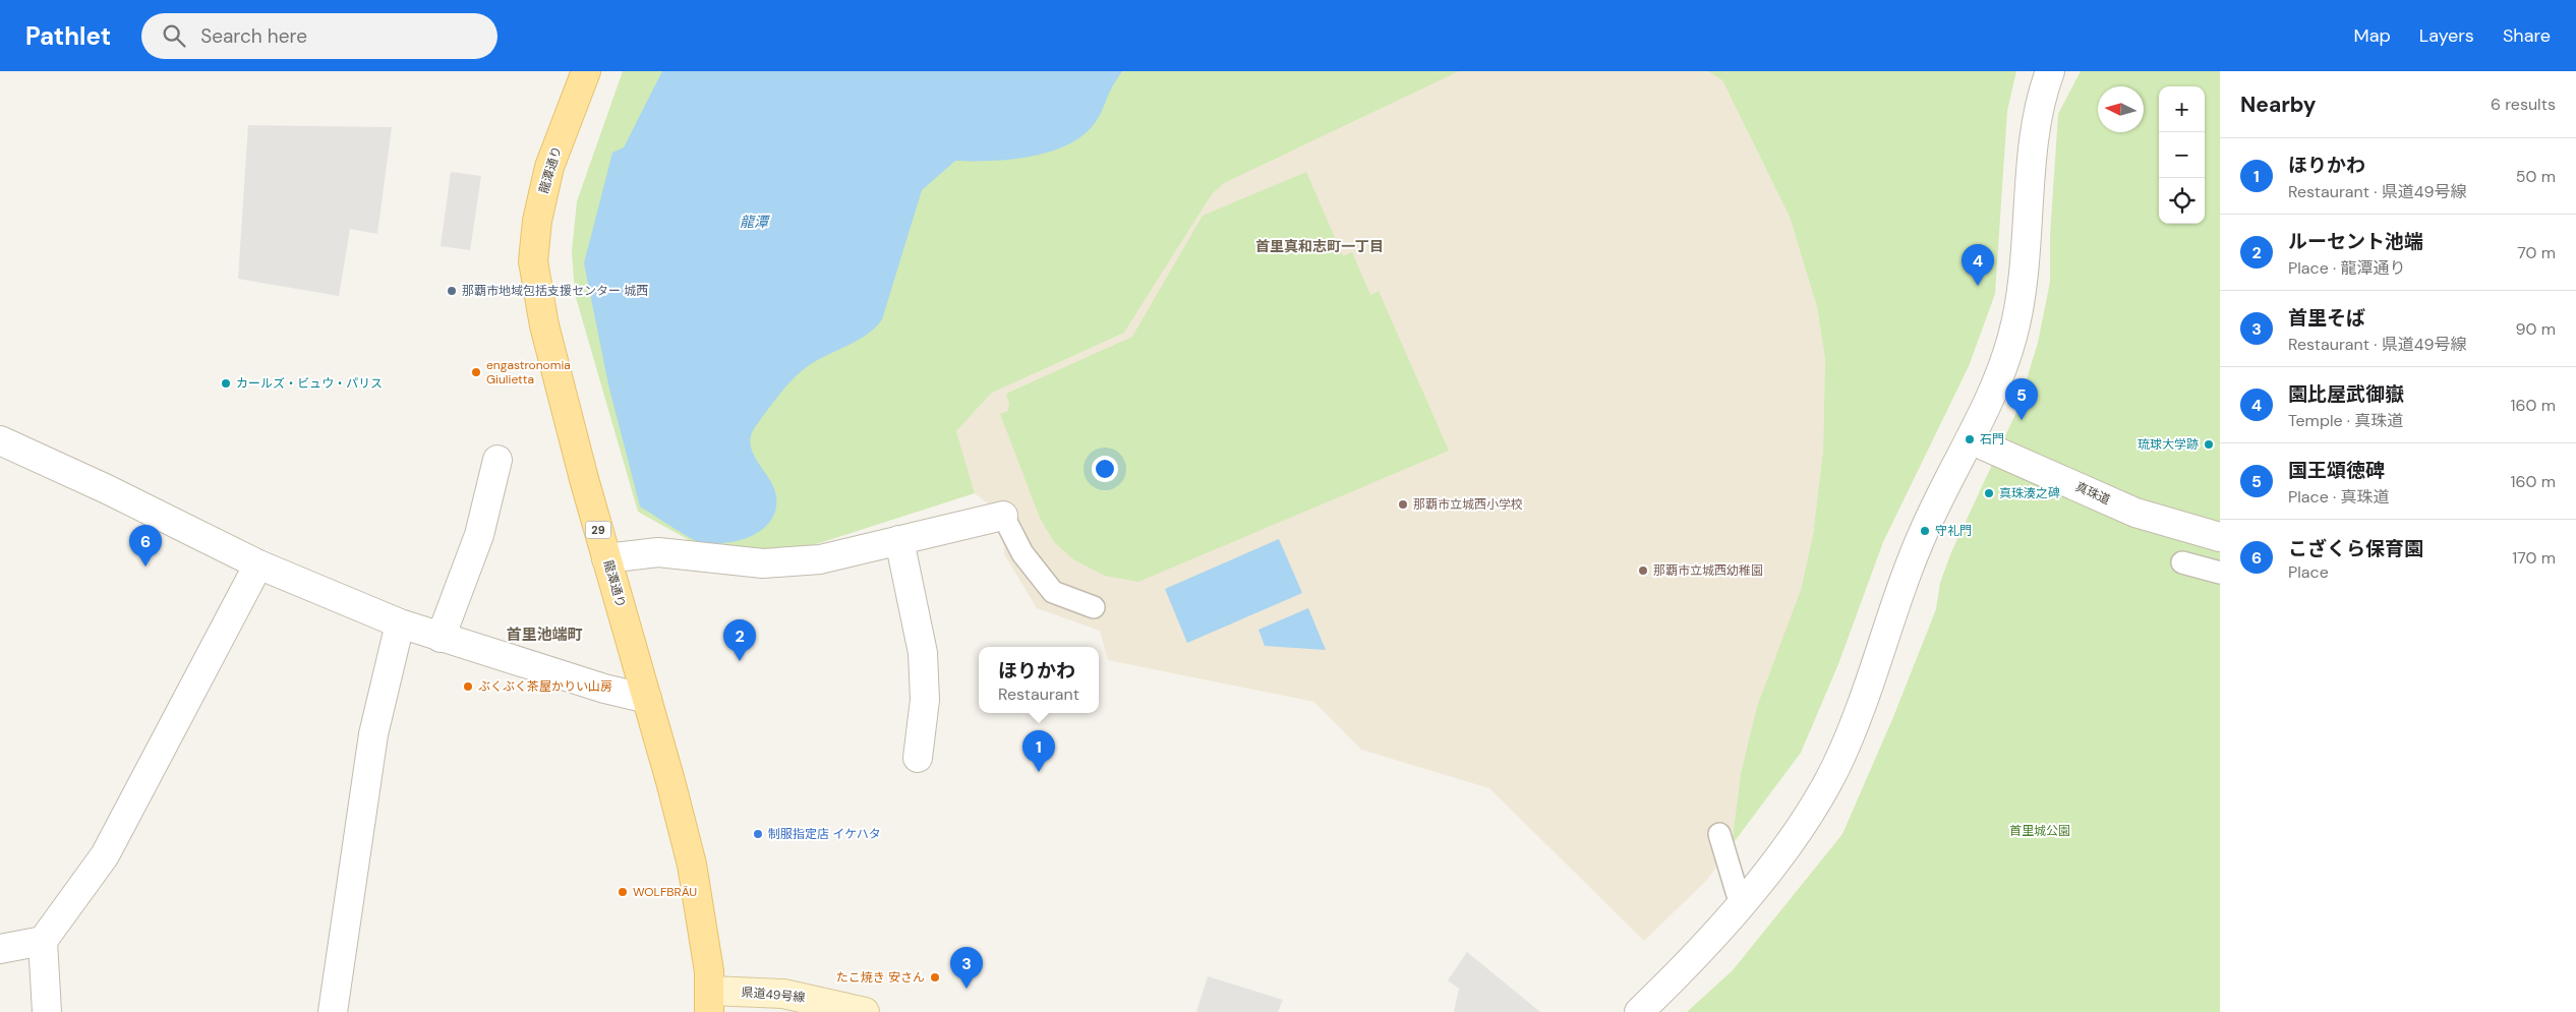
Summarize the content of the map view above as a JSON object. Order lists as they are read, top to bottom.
{
  "streets": {
    "main road": ["龍潭通り", "29", "県道49号線"],
    "street": ["真珠道"]
  },
  "crossings": [
    ["龍潭通り", "県道49号線"]
  ],
  "districts": ["首里真和志町一丁目", "首里池端町"],
  "water": ["龍潭"],
  "parks": ["首里城公園"],
  "places": [
    "那覇市地域包括支援センター 城西",
    "engastronomia Giulietta",
    "カールズ・ビュウ・パリス",
    "石門",
    "琉球大学跡",
    "真珠湊之碑",
    "那覇市立城西小学校",
    "守礼門",
    "那覇市立城西幼稚園",
    "ぶくぶく茶屋かりい山房",
    "制服指定店 イケハタ",
    "WOLFBRÄU",
    "たこ焼き 安さん"
  ],
  "north": "left",
  "page": {
    "header": "Pathlet",
    "search": "Search here",
    "nav": ["Map", "Layers", "Share"],
    "heading": ["Nearby", "6 results"],
    "map_buttons": ["+", "−"],
    "list": [
      {
        "mark": "1",
        "name": "ほりかわ",
        "note": "Restaurant · 県道49号線",
        "value": "50 m"
      },
      {
        "mark": "2",
        "name": "ルーセント池端",
        "note": "Place · 龍潭通り",
        "value": "70 m"
      },
      {
        "mark": "3",
        "name": "首里そば",
        "note": "Restaurant · 県道49号線",
        "value": "90 m"
      },
      {
        "mark": "4",
        "name": "園比屋武御嶽",
        "note": "Temple · 真珠道",
        "value": "160 m"
      },
      {
        "mark": "5",
        "name": "国王頌徳碑",
        "note": "Place · 真珠道",
        "value": "160 m"
      },
      {
        "mark": "6",
        "name": "こざくら保育園",
        "note": "Place",
        "value": "170 m"
      }
    ],
    "pins": [
      "4",
      "5",
      "6",
      "2",
      "1",
      "3"
    ],
    "popup": ["ほりかわ", "Restaurant"]
  }
}
